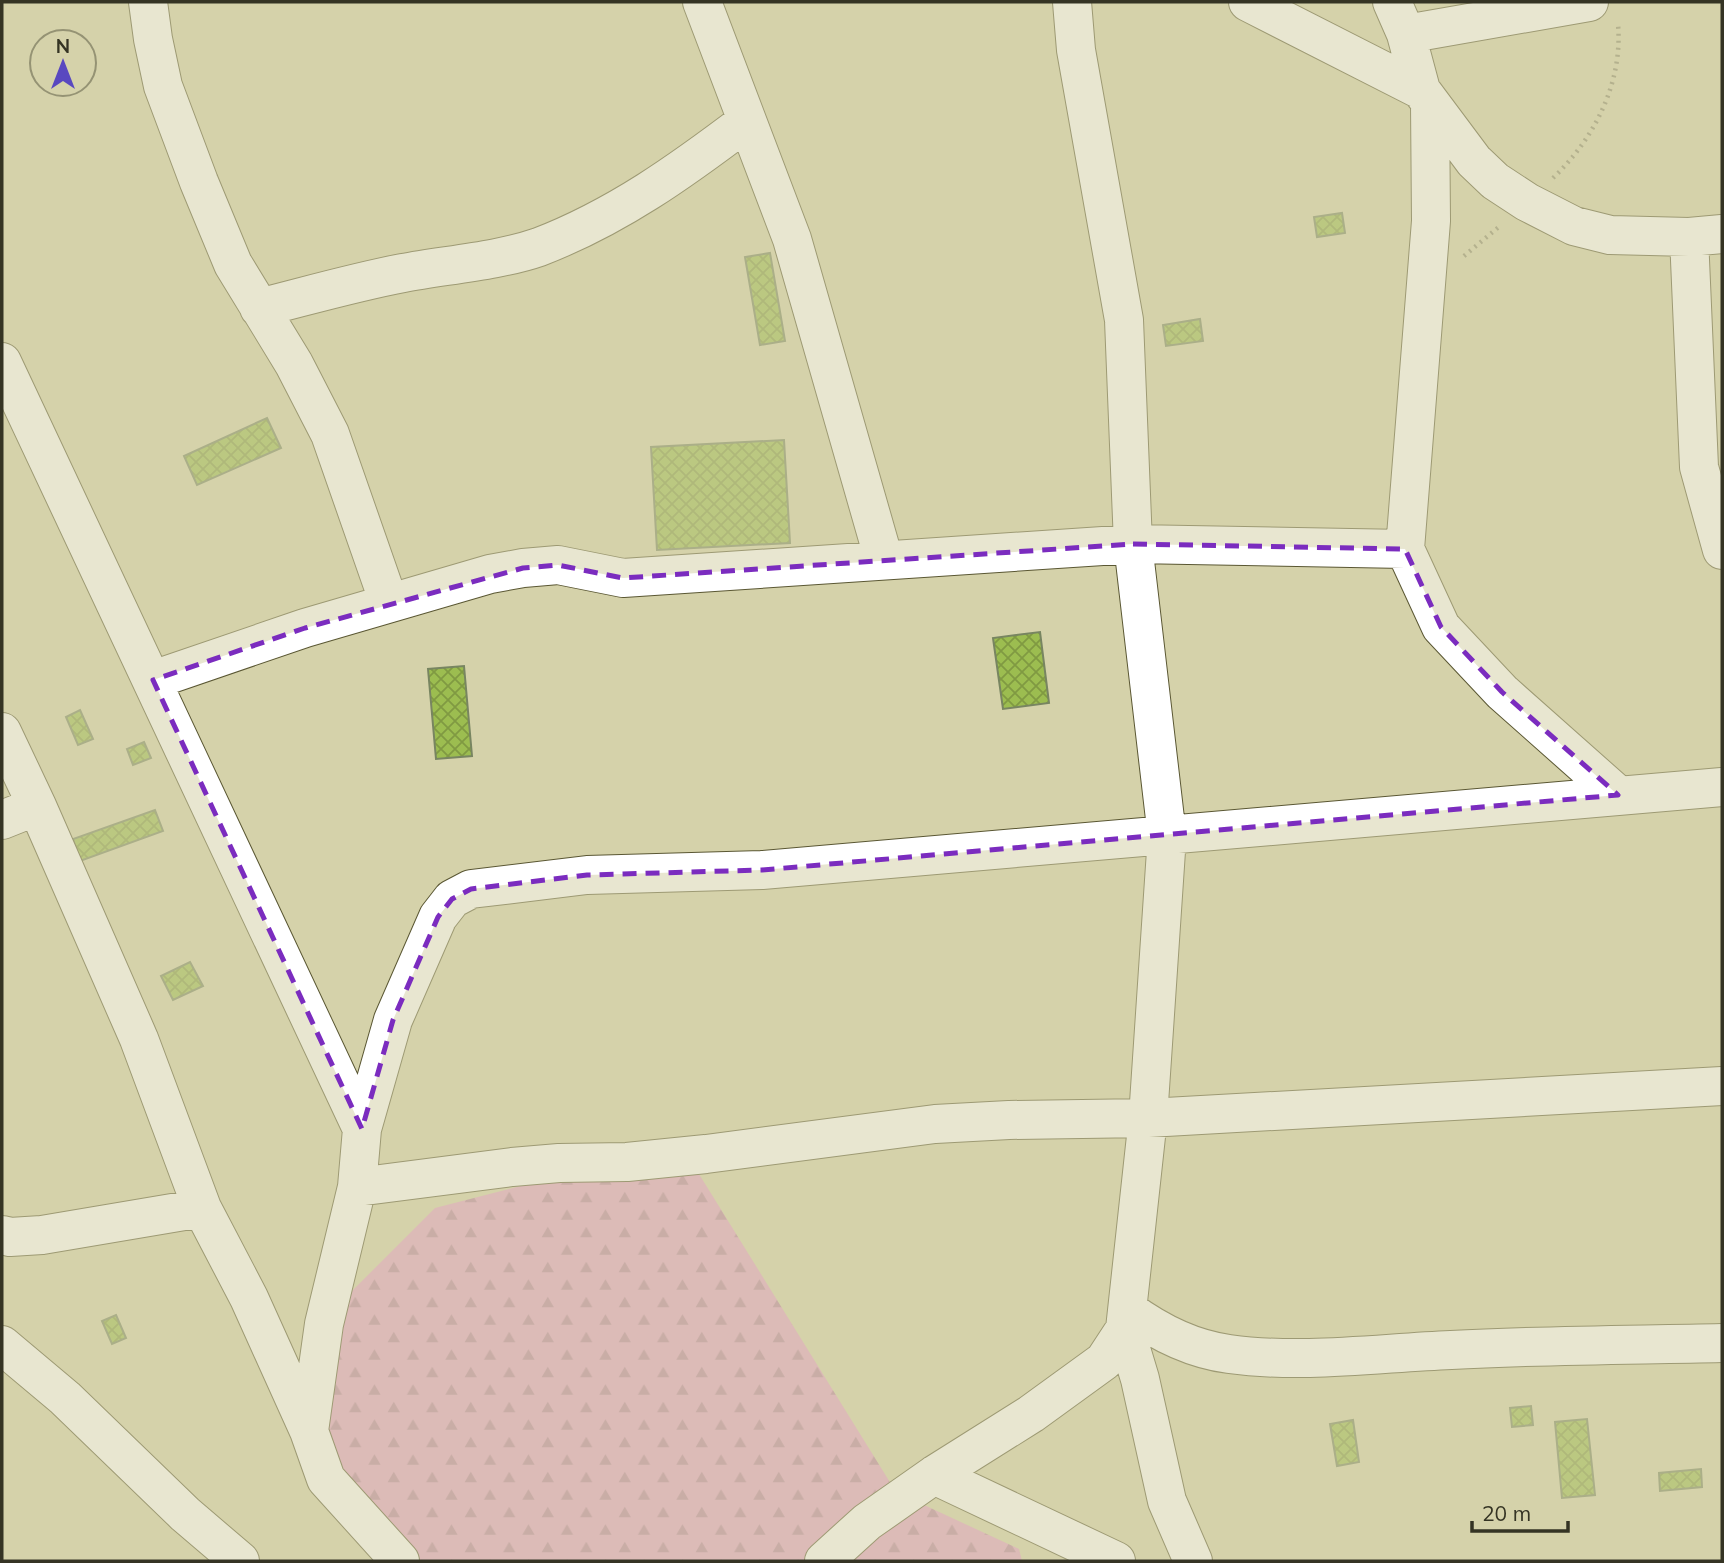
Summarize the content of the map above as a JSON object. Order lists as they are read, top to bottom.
{
  "scale_bar": "20 m",
  "north": "top"
}
